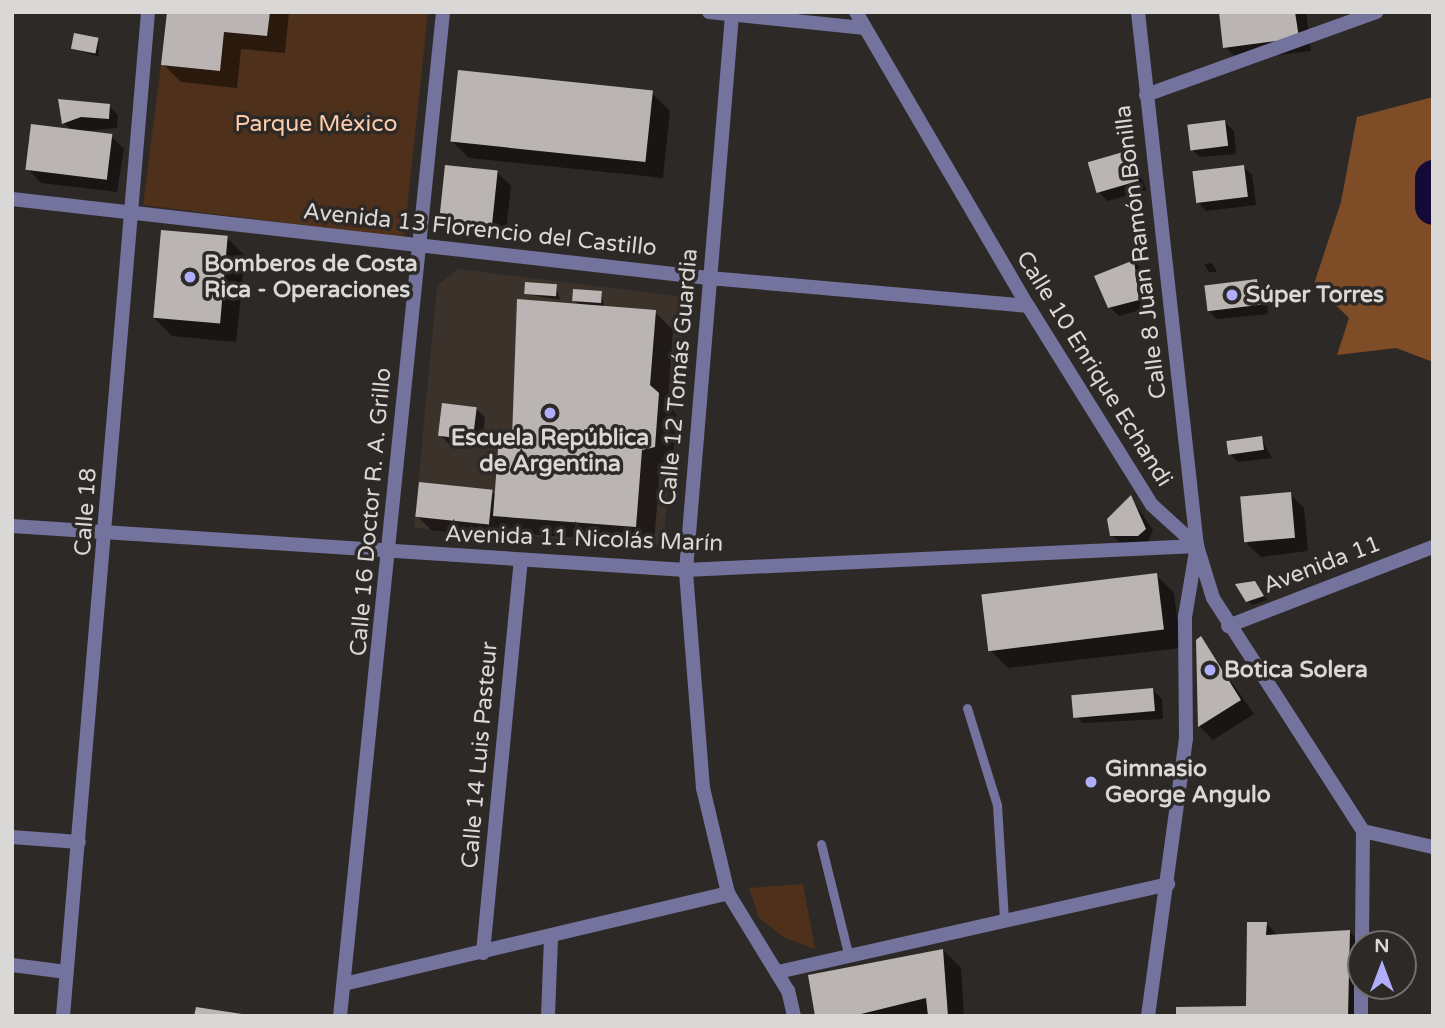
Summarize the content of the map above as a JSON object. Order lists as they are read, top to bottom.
{
  "streets": {
    "street": [
      "Avenida 13 Florencio del Castillo",
      "Calle 8 Juan Ramón Bonilla",
      "Calle 10 Enrique Echandi",
      "Calle 12 Tomás Guardia",
      "Calle 18",
      "Calle 16 Doctor R. A. Grillo",
      "Avenida 11 Nicolás Marín",
      "Avenida 11",
      "Calle 14 Luis Pasteur"
    ]
  },
  "crossings": [
    ["Avenida 13 Florencio del Castillo", "Calle 10 Enrique Echandi"],
    ["Avenida 13 Florencio del Castillo", "Calle 12 Tomás Guardia"],
    ["Avenida 13 Florencio del Castillo", "Calle 18"],
    ["Avenida 13 Florencio del Castillo", "Calle 16 Doctor R. A. Grillo"],
    ["Calle 8 Juan Ramón Bonilla", "Calle 10 Enrique Echandi"],
    ["Calle 8 Juan Ramón Bonilla", "Avenida 11 Nicolás Marín"],
    ["Calle 8 Juan Ramón Bonilla", "Avenida 11"],
    ["Calle 10 Enrique Echandi", "Avenida 11 Nicolás Marín"],
    ["Calle 12 Tomás Guardia", "Avenida 11 Nicolás Marín"],
    ["Calle 18", "Avenida 11 Nicolás Marín"],
    ["Calle 16 Doctor R. A. Grillo", "Avenida 11 Nicolás Marín"],
    ["Avenida 11 Nicolás Marín", "Calle 14 Luis Pasteur"]
  ],
  "parks": ["Parque México"],
  "places": [
    "Bomberos de Costa Rica - Operaciones",
    "Súper Torres",
    "Escuela República de Argentina",
    "Botica Solera",
    "Gimnasio George Angulo"
  ],
  "north": "top"
}
